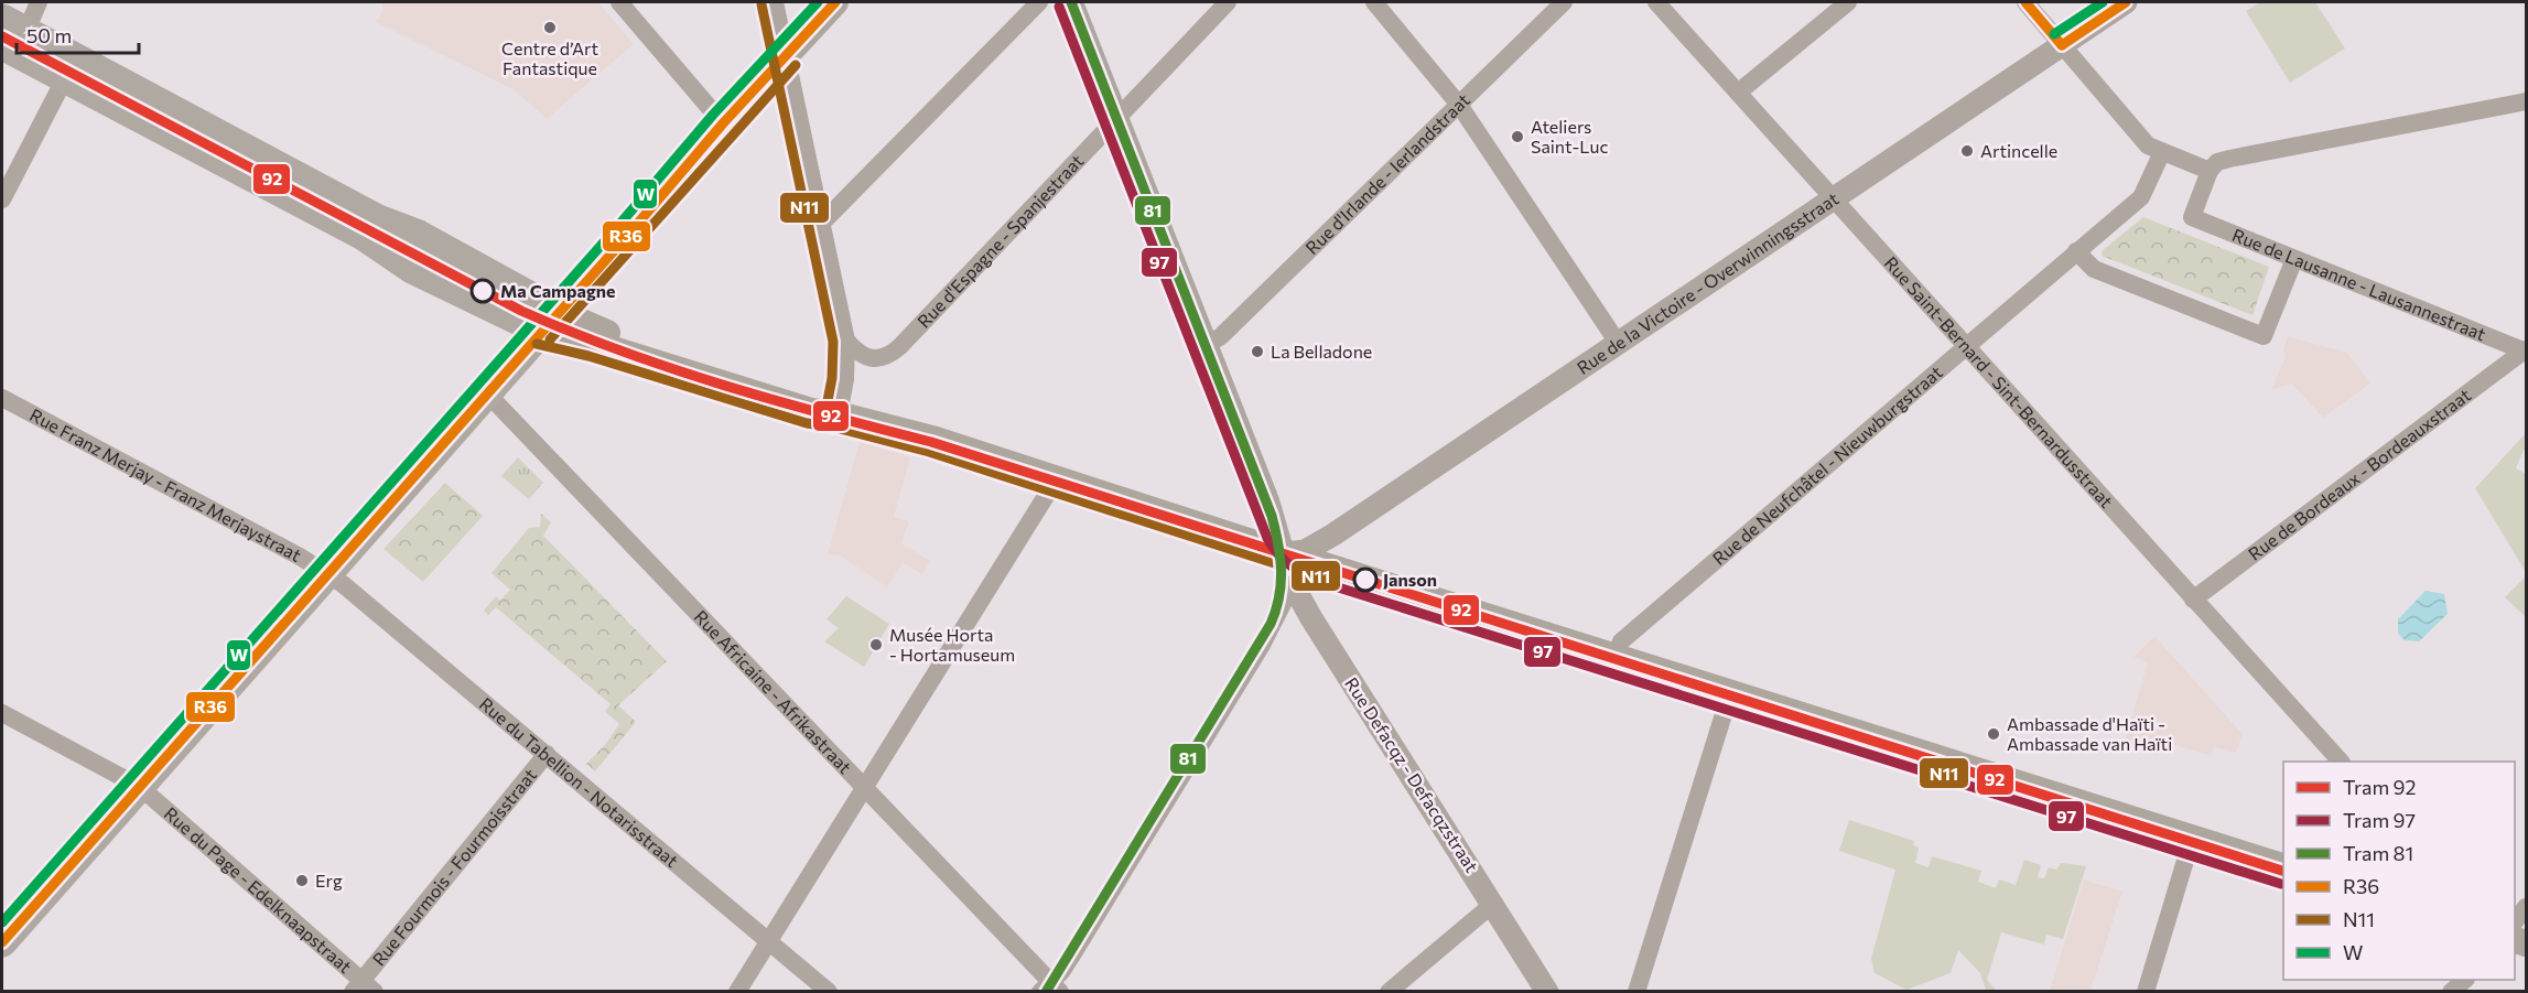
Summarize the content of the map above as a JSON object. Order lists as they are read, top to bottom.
{
  "streets": {
    "street": [
      "Rue d'Irlande - Ierlandstraat",
      "Rue d'Espagne - Spanjestraat",
      "Rue de la Victoire - Overwinningsstraat",
      "Rue de Lausanne - Lausannestraat",
      "Rue Saint-Bernard - Sint-Bernardusstraat",
      "Rue de Neufchâtel - Nieuwburgstraat",
      "Rue de Bordeaux - Bordeauxstraat",
      "Rue Franz Merjay - Franz Merjaystraat",
      "Rue Africaine - Afrikastraat",
      "Rue Defacqz - Defacqzstraat",
      "Rue du Tabellion - Notarisstraat",
      "Rue Fourmois - Fourmoisstraat",
      "Rue du Page - Edelknaapstraat"
    ]
  },
  "crossings": [
    ["Rue de la Victoire - Overwinningsstraat", "Rue Saint-Bernard - Sint-Bernardusstraat"],
    ["Rue de la Victoire - Overwinningsstraat", "Rue Defacqz - Defacqzstraat"],
    ["Rue de Lausanne - Lausannestraat", "Rue de Bordeaux - Bordeauxstraat"],
    ["Rue Saint-Bernard - Sint-Bernardusstraat", "Rue de Neufchâtel - Nieuwburgstraat"],
    ["Rue Saint-Bernard - Sint-Bernardusstraat", "Rue de Bordeaux - Bordeauxstraat"],
    ["Rue Franz Merjay - Franz Merjaystraat", "Rue du Tabellion - Notarisstraat"],
    ["Rue du Tabellion - Notarisstraat", "Rue Fourmois - Fourmoisstraat"],
    ["Rue Fourmois - Fourmoisstraat", "Rue du Page - Edelknaapstraat"]
  ],
  "places": [
    "Centre d’Art Fantastique",
    "Ateliers Saint-Luc",
    "Artincelle",
    "Ma Campagne",
    "La Belladone",
    "Janson",
    "Musée Horta - Hortamuseum",
    "Ambassade d'Haïti - Ambassade van Haïti",
    "Erg"
  ],
  "lines": [
    "tram line 81",
    "transit line R36",
    "transit line W",
    "transit line N11",
    "tram line 97",
    "tram line 92"
  ],
  "legend": [
    "Tram 92",
    "Tram 97",
    "Tram 81",
    "R36",
    "N11",
    "W"
  ],
  "scale_bar": "50 m"
}
